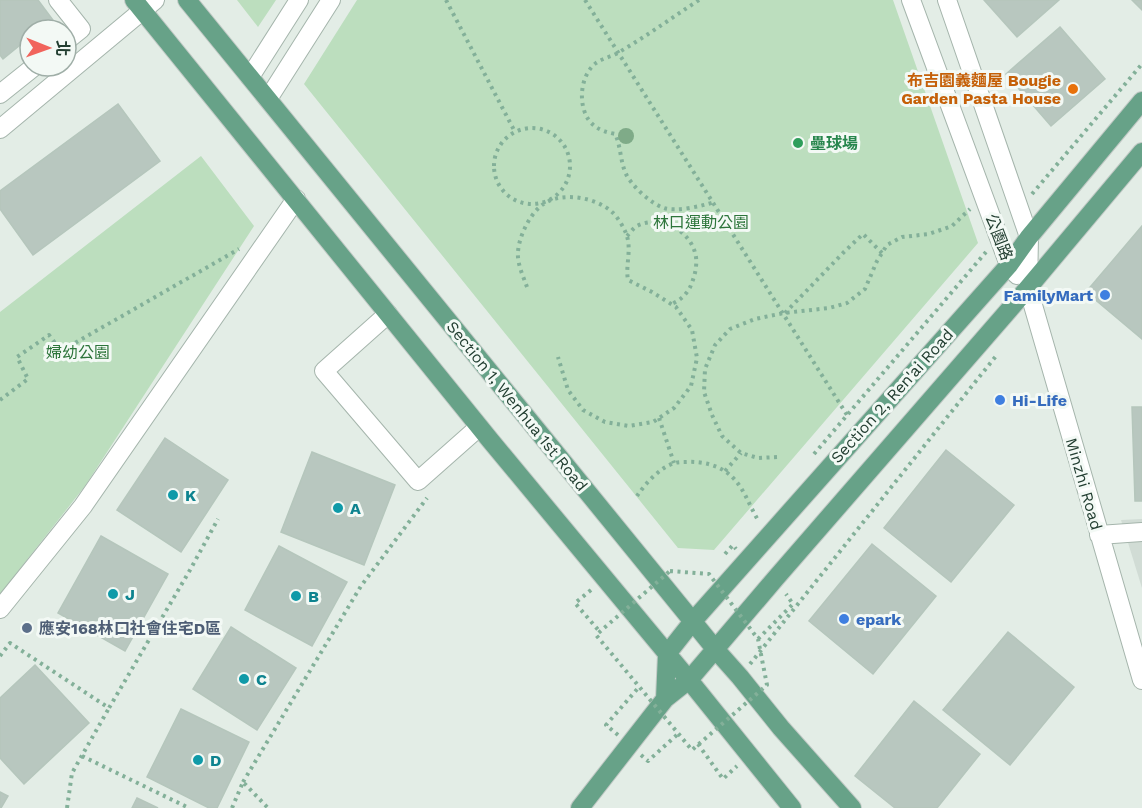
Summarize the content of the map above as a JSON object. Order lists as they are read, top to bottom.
{
  "streets": {
    "main road": ["Section 2, Ren'ai Road", "Section 1, Wenhua 1st Road"],
    "street": ["公園路", "Minzhi Road"]
  },
  "crossings": [
    ["公園路", "Section 2, Ren'ai Road"],
    ["公園路", "Minzhi Road"],
    ["Section 2, Ren'ai Road", "Section 1, Wenhua 1st Road"],
    ["Section 2, Ren'ai Road", "Minzhi Road"]
  ],
  "parks": ["林口運動公園", "婦幼公園"],
  "places": [
    "布吉園義麵屋 Bougie Garden Pasta House",
    "壘球場",
    "FamilyMart",
    "Hi-Life",
    "K",
    "A",
    "J",
    "B",
    "epark",
    "應安168林口社會住宅D區",
    "C",
    "D"
  ],
  "north": "right"
}
